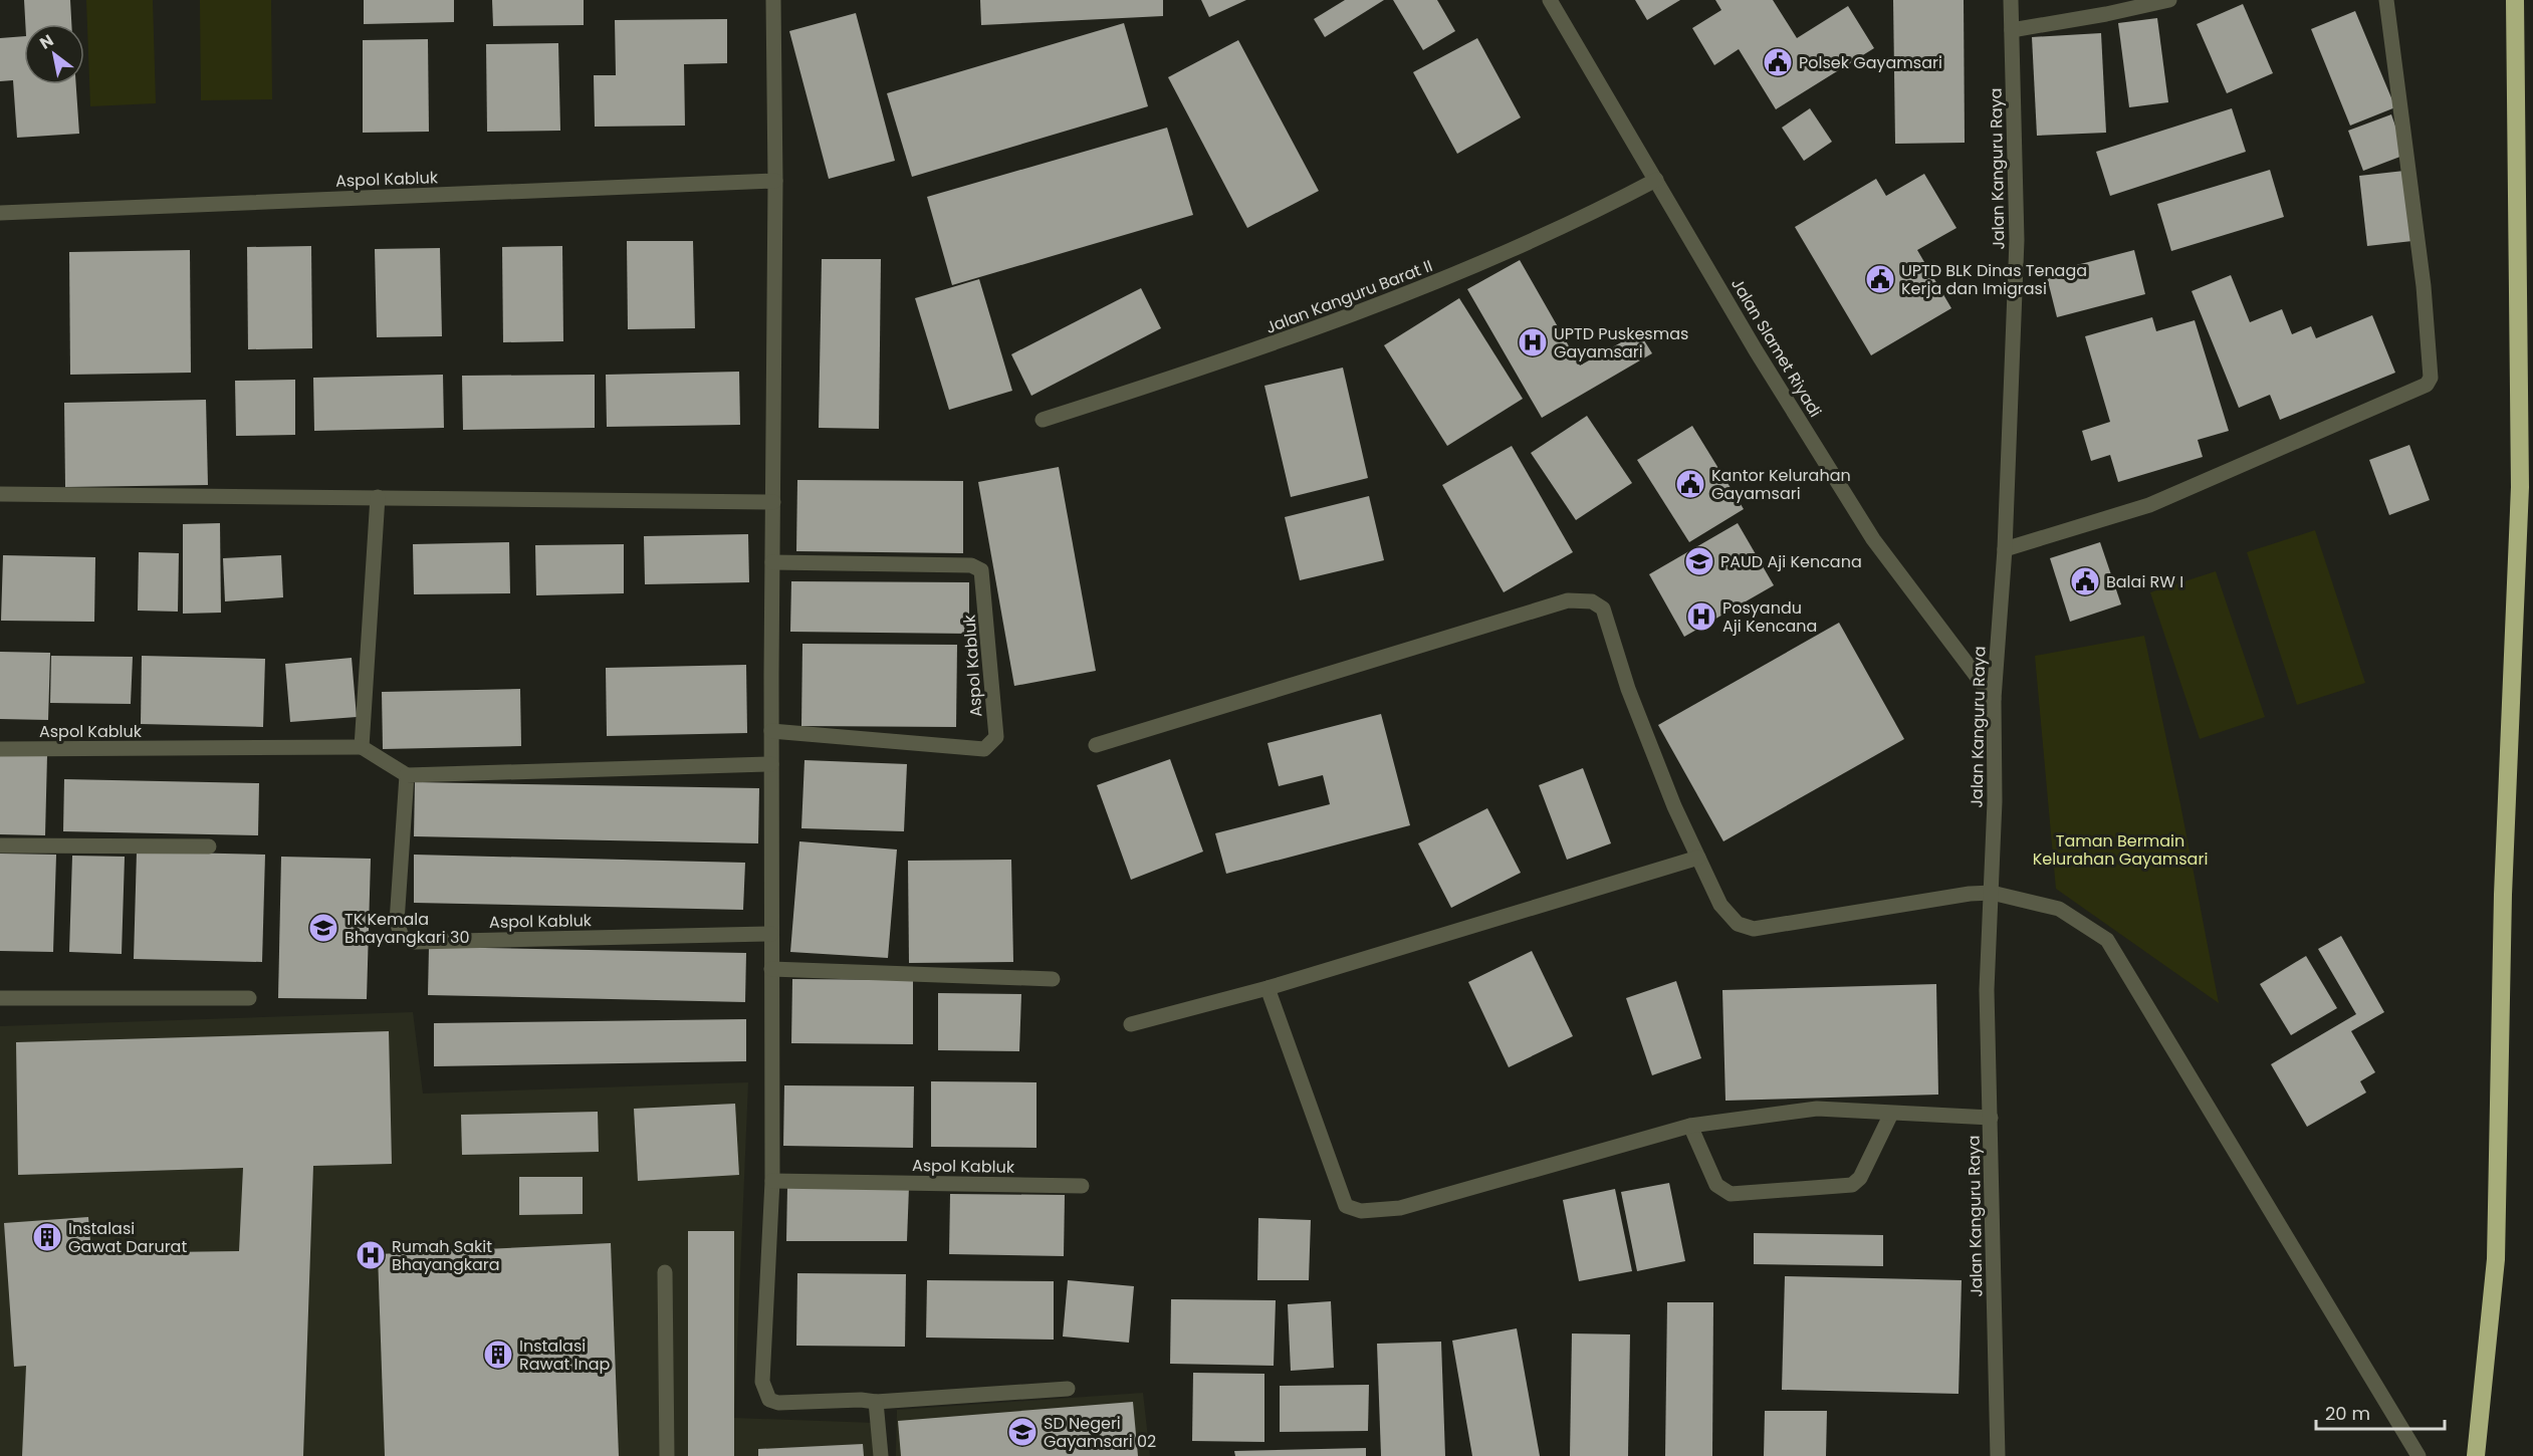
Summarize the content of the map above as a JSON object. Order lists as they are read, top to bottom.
{
  "streets": {
    "street": [
      "Jalan Kanguru Raya",
      "Aspol Kabluk",
      "Jalan Kanguru Barat II",
      "Jalan Slamet Riyadi"
    ]
  },
  "crossings": [
    ["Jalan Kanguru Raya", "Jalan Slamet Riyadi"],
    ["Jalan Kanguru Barat II", "Jalan Slamet Riyadi"]
  ],
  "parks": ["Taman Bermain Kelurahan Gayamsari"],
  "places": {
    "public building": [
      "Polsek Gayamsari",
      "UPTD BLK Dinas Tenaga Kerja dan Imigrasi",
      "Kantor Kelurahan Gayamsari",
      "Balai RW I"
    ],
    "hospital": ["UPTD Puskesmas Gayamsari", "Posyandu Aji Kencana", "Rumah Sakit Bhayangkara"],
    "school or university": ["PAUD Aji Kencana", "TK Kemala Bhayangkari 30", "SD Negeri Gayamsari 02"],
    "building": ["Instalasi Gawat Darurat", "Instalasi Rawat Inap"]
  },
  "scale_bar": "20 m",
  "north": "top left"
}
